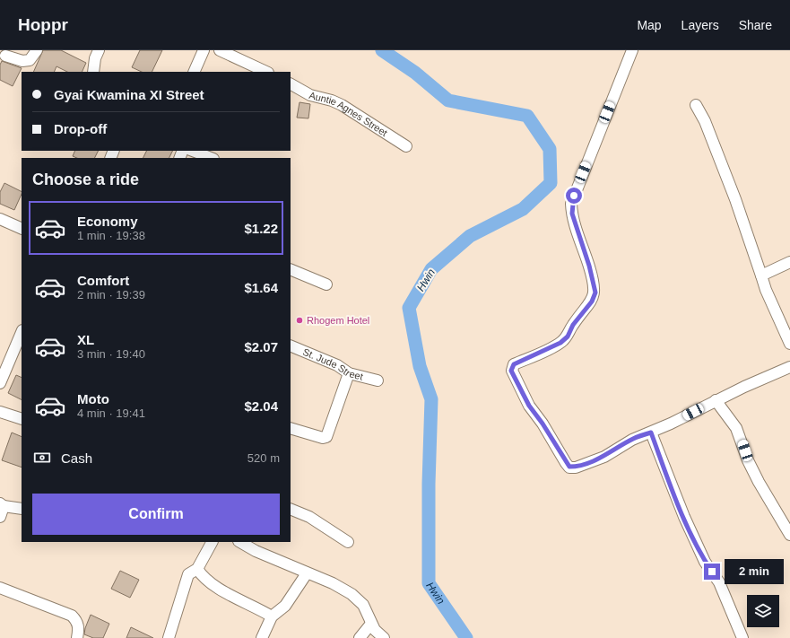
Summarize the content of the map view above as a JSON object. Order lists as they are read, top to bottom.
{
  "streets": {
    "street": ["Auntie Agnes Street", "St. Jude Street"]
  },
  "water": ["Hwin"],
  "places": ["Rhogem Hotel"],
  "page": {
    "header": "Hoppr",
    "nav": ["Map", "Layers", "Share"],
    "banner": ["Gyai Kwamina XI Street", "Drop-off"],
    "heading": "Choose a ride",
    "list": [
      {
        "name": "Economy",
        "note": "1 min · 19:38",
        "value": "$1.22"
      },
      {
        "name": "Comfort",
        "note": "2 min · 19:39",
        "value": "$1.64"
      },
      {
        "name": "XL",
        "note": "3 min · 19:40",
        "value": "$2.07"
      },
      {
        "name": "Moto",
        "note": "4 min · 19:41",
        "value": "$2.04"
      }
    ],
    "pay": ["Cash", "520 m"],
    "buttons": "Confirm",
    "bubble": "2 min"
  }
}
